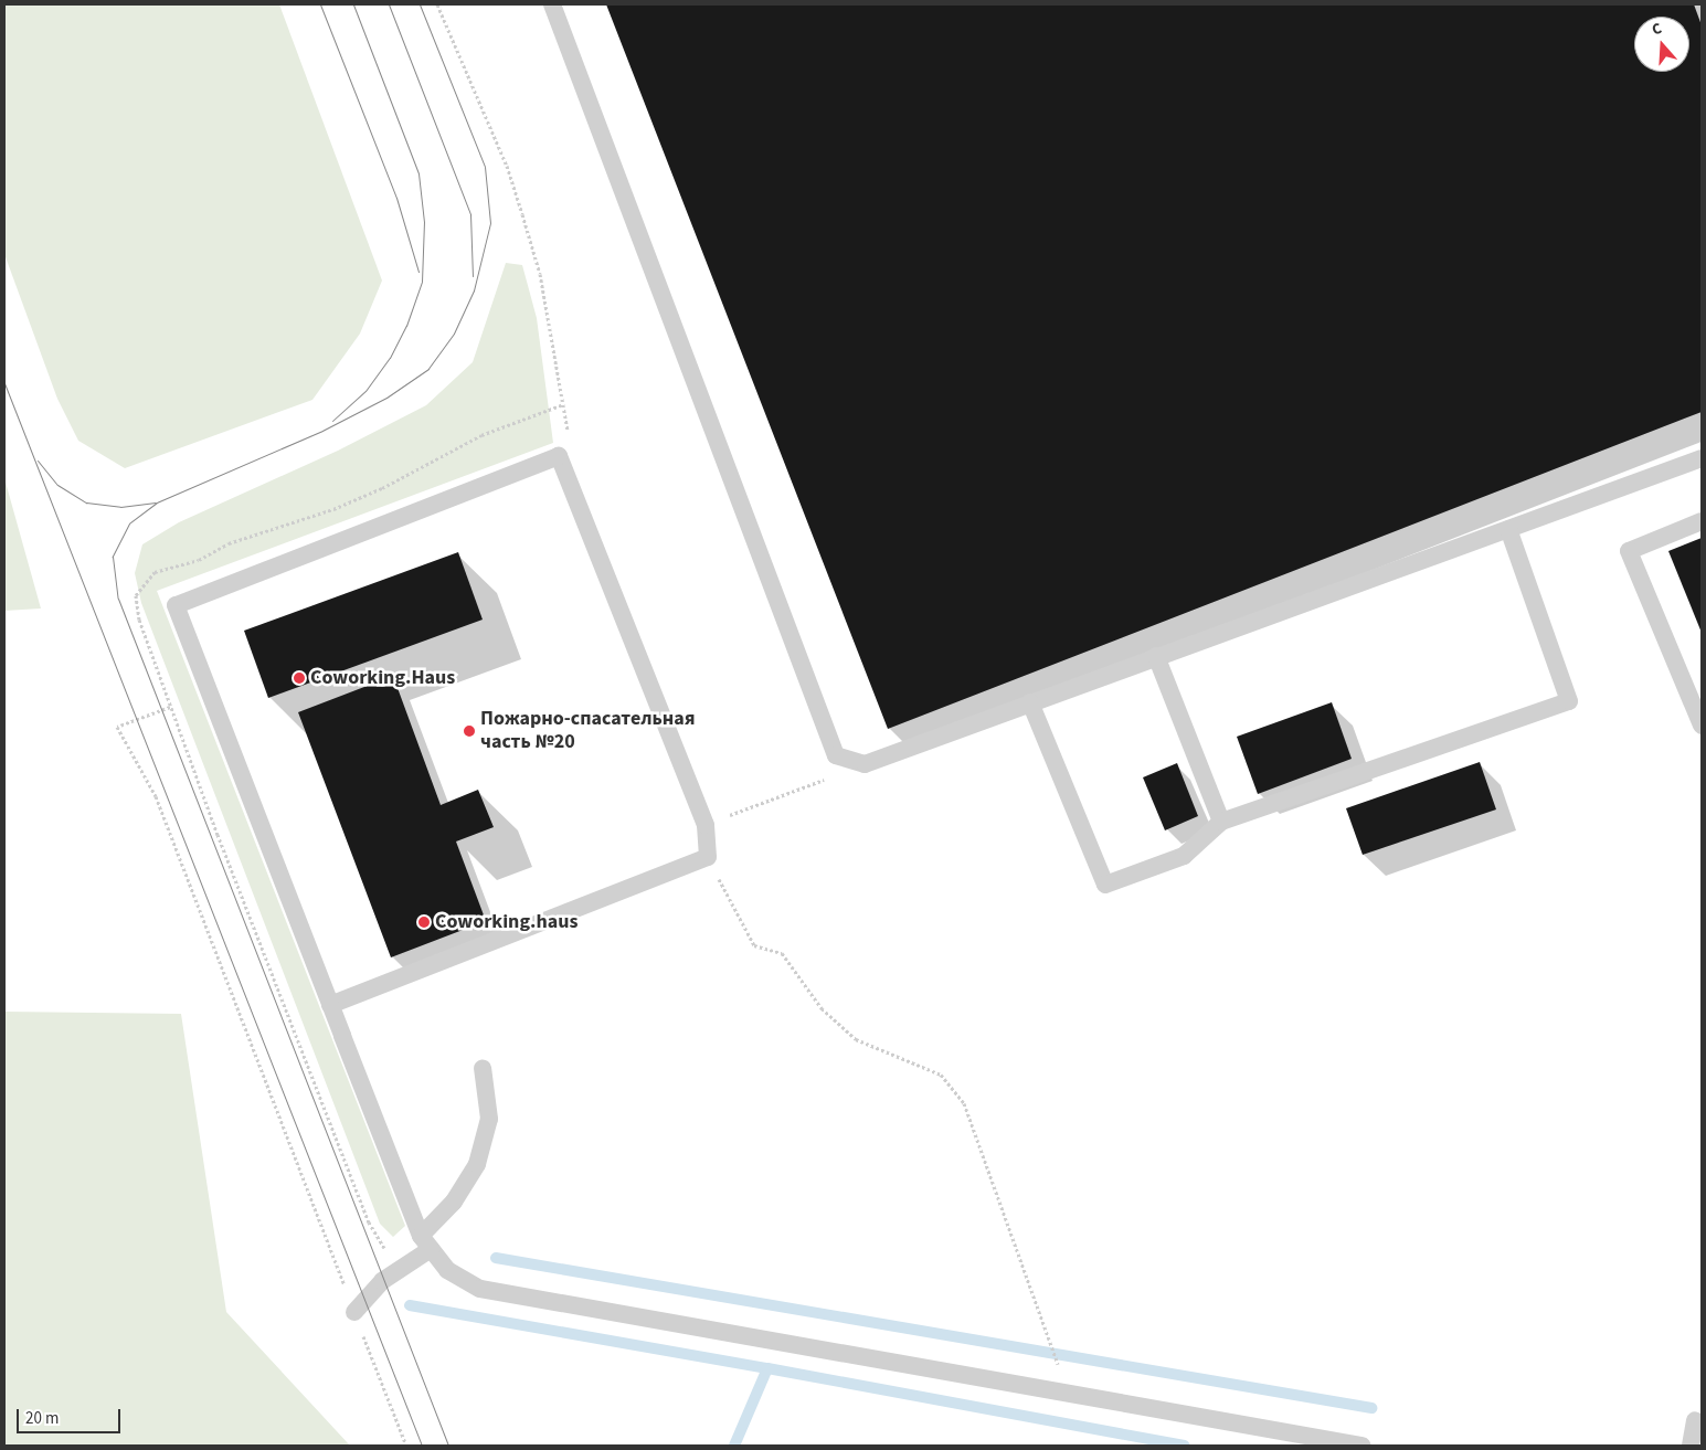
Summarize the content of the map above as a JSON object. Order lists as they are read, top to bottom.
{
  "places": ["Coworking.Haus", "Пожарно-спасательная часть №20", "Coworking.haus"],
  "scale_bar": "20 m",
  "north": "top"
}
